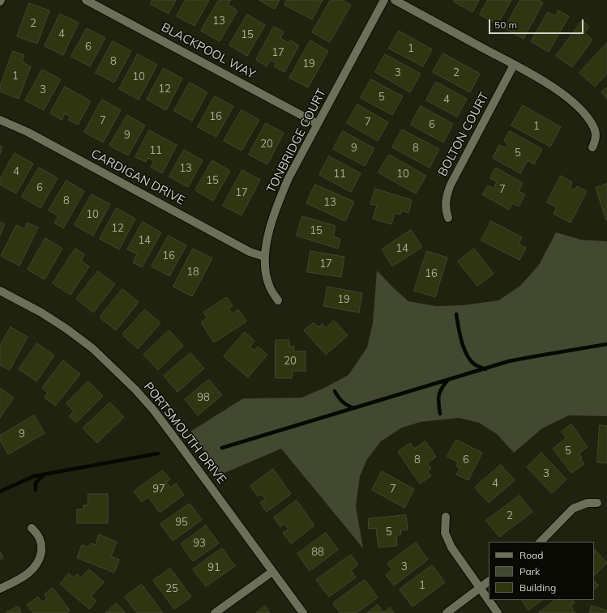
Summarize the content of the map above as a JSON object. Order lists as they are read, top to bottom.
{
  "streets": {
    "street": [
      "BLACKPOOL WAY",
      "BOLTON COURT",
      "TONBRIDGE COURT",
      "CARDIGAN DRIVE",
      "PORTSMOUTH DRIVE"
    ]
  },
  "crossings": [
    ["BLACKPOOL WAY", "TONBRIDGE COURT"],
    ["TONBRIDGE COURT", "CARDIGAN DRIVE"]
  ],
  "house_numbers": [
    "13",
    "2",
    "4",
    "15",
    "6",
    "1",
    "17",
    "8",
    "19",
    "3",
    "2",
    "1",
    "10",
    "12",
    "3",
    "5",
    "4",
    "16",
    "7",
    "7",
    "6",
    "1",
    "9",
    "20",
    "9",
    "8",
    "11",
    "5",
    "13",
    "4",
    "11",
    "10",
    "15",
    "6",
    "7",
    "17",
    "8",
    "13",
    "10",
    "12",
    "15",
    "14",
    "14",
    "16",
    "17",
    "18",
    "16",
    "19",
    "20",
    "98",
    "9",
    "5",
    "8",
    "6",
    "3",
    "4",
    "97",
    "7",
    "2",
    "95",
    "5",
    "93",
    "88",
    "3",
    "91",
    "1",
    "25"
  ],
  "legend": ["Road", "Park", "Building"],
  "scale_bar": "50 m"
}
